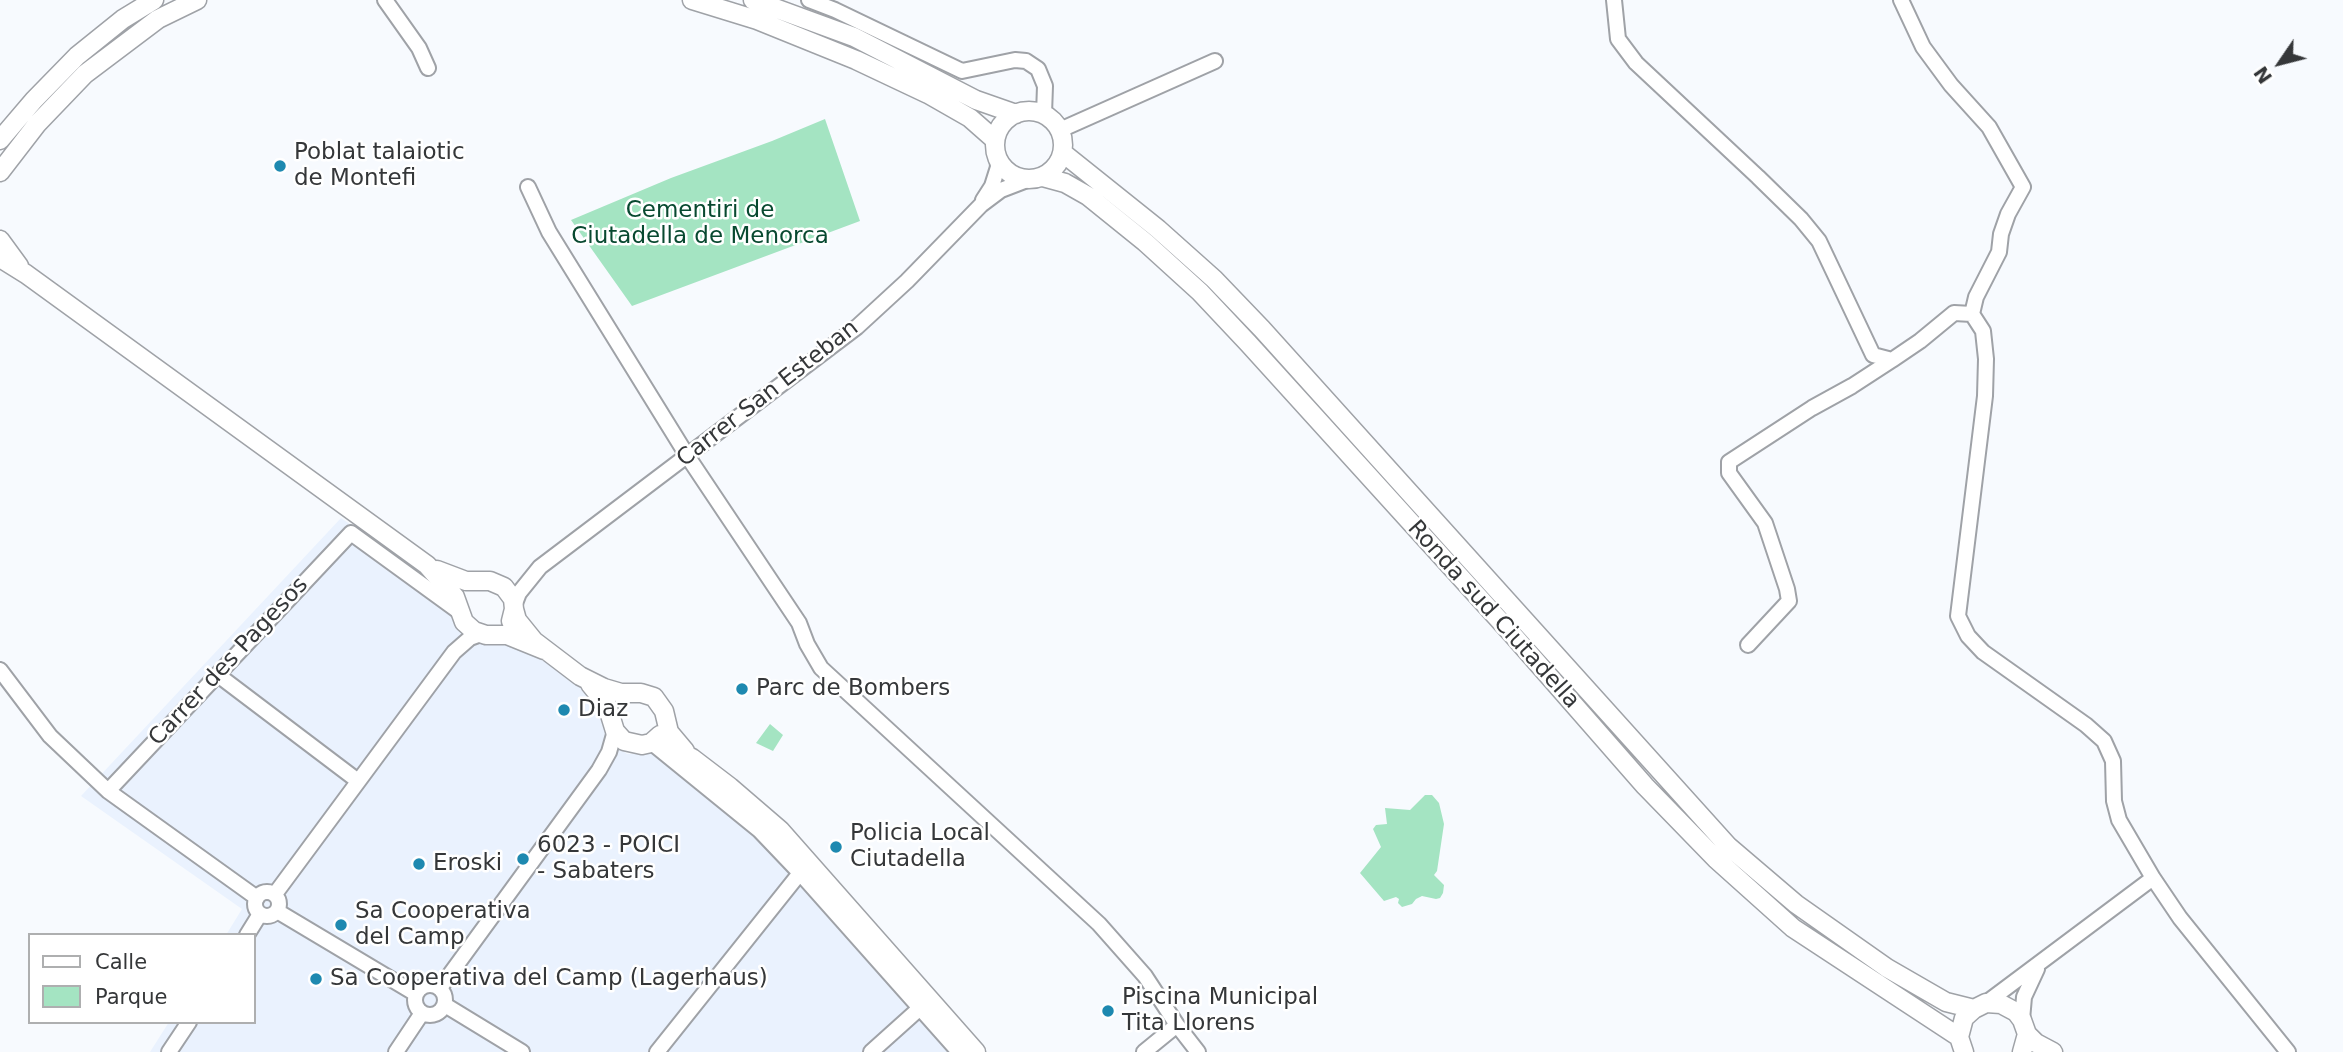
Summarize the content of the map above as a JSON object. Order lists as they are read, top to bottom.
{
  "streets": {
    "main road": ["Ronda sud Ciutadella"],
    "street": ["Carrer San Esteban", "Carrer des Pagesos"]
  },
  "crossings": [
    ["Carrer San Esteban", "Ronda sud Ciutadella"],
    ["Carrer San Esteban", "Carrer des Pagesos"]
  ],
  "parks": ["Cementiri de Ciutadella de Menorca"],
  "places": [
    "Poblat talaiotic de Montefi",
    "Parc de Bombers",
    "Diaz",
    "Policia Local Ciutadella",
    "6023 - POICI - Sabaters",
    "Eroski",
    "Sa Cooperativa del Camp",
    "Sa Cooperativa del Camp (Lagerhaus)",
    "Piscina Municipal Tita Llorens"
  ],
  "legend": ["Calle", "Parque"],
  "north": "bottom left"
}
